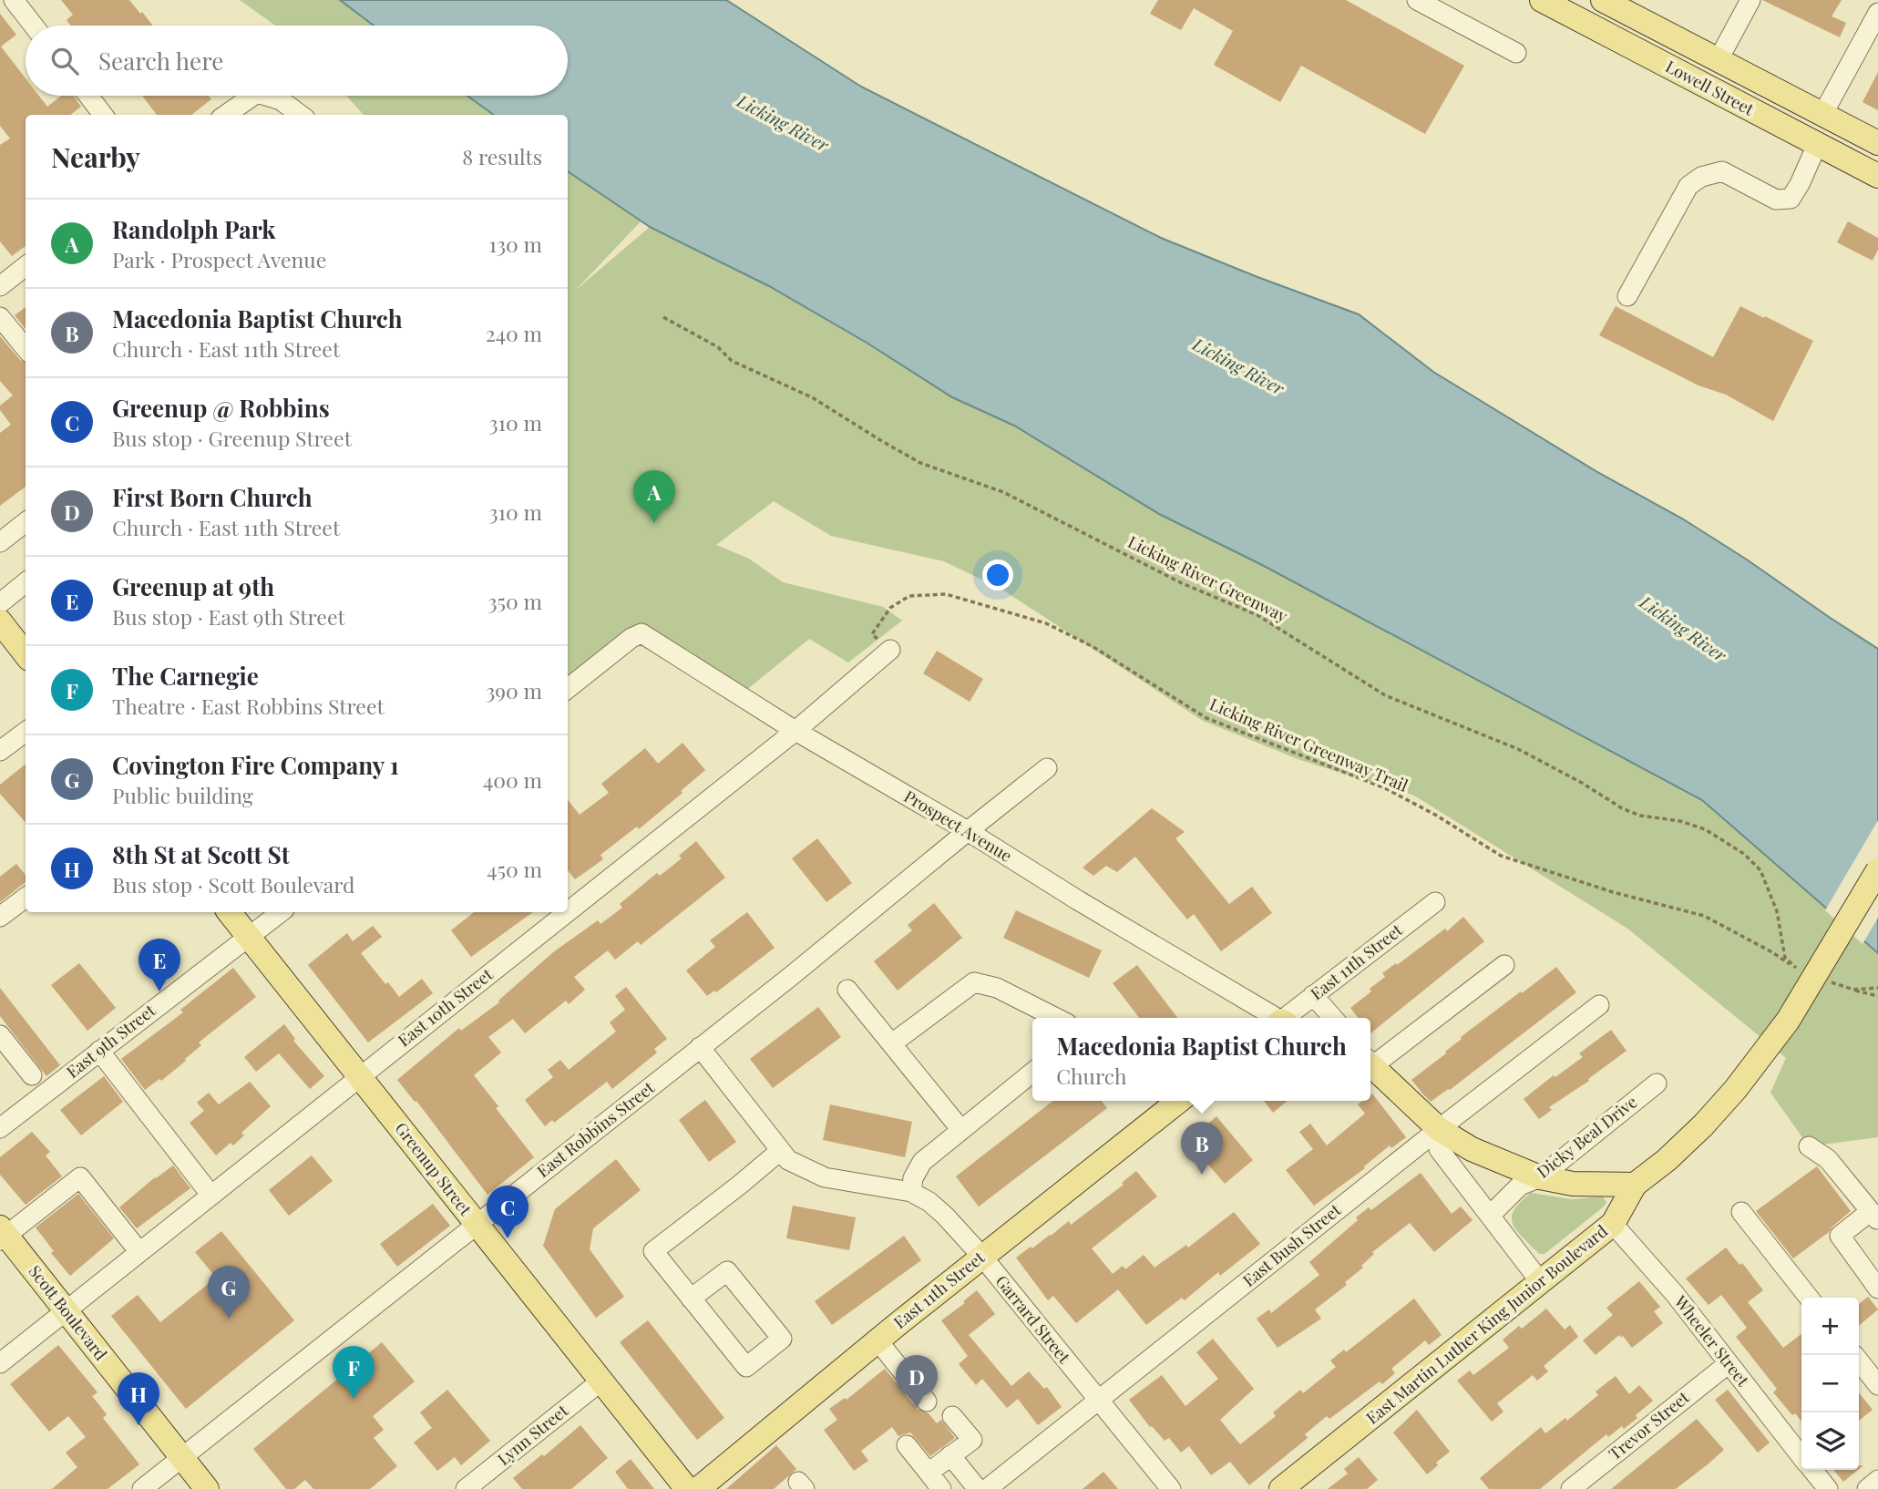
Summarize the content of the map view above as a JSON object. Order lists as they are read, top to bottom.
{
  "streets": {
    "main road": [
      "Lowell Street",
      "East 11th Street",
      "Greenup Street",
      "Scott Boulevard",
      "East Martin Luther King Junior Boulevard"
    ],
    "street": [
      "Prospect Avenue",
      "East 10th Street",
      "East 9th Street",
      "East Robbins Street",
      "Dicky Beal Drive",
      "East Bush Street",
      "Garrard Street",
      "Wheeler Street",
      "Trevor Street",
      "Lynn Street"
    ],
    "path": ["Licking River Greenway", "Licking River Greenway Trail"]
  },
  "crossings": [
    ["Licking River Greenway Trail", "East 10th Street"],
    ["Prospect Avenue", "East 10th Street"],
    ["Prospect Avenue", "East Robbins Street"],
    ["East 11th Street", "Garrard Street"],
    ["East 10th Street", "Greenup Street"],
    ["East 10th Street", "Scott Boulevard"],
    ["East 9th Street", "Greenup Street"],
    ["East Robbins Street", "Greenup Street"],
    ["East Robbins Street", "Scott Boulevard"],
    ["East Robbins Street", "Garrard Street"],
    ["Greenup Street", "Lynn Street"],
    ["East Bush Street", "Garrard Street"],
    ["East Martin Luther King Junior Boulevard", "Wheeler Street"],
    ["Wheeler Street", "Trevor Street"]
  ],
  "water": ["Licking River"],
  "page": {
    "search": "Search here",
    "heading": ["Nearby", "8 results"],
    "list": [
      {
        "mark": "A",
        "name": "Randolph Park",
        "note": "Park · Prospect Avenue",
        "value": "130 m"
      },
      {
        "mark": "B",
        "name": "Macedonia Baptist Church",
        "note": "Church · East 11th Street",
        "value": "240 m"
      },
      {
        "mark": "C",
        "name": "Greenup @ Robbins",
        "note": "Bus stop · Greenup Street",
        "value": "310 m"
      },
      {
        "mark": "D",
        "name": "First Born Church",
        "note": "Church · East 11th Street",
        "value": "310 m"
      },
      {
        "mark": "E",
        "name": "Greenup at 9th",
        "note": "Bus stop · East 9th Street",
        "value": "350 m"
      },
      {
        "mark": "F",
        "name": "The Carnegie",
        "note": "Theatre · East Robbins Street",
        "value": "390 m"
      },
      {
        "mark": "G",
        "name": "Covington Fire Company 1",
        "note": "Public building",
        "value": "400 m"
      },
      {
        "mark": "H",
        "name": "8th St at Scott St",
        "note": "Bus stop · Scott Boulevard",
        "value": "450 m"
      }
    ],
    "pins": [
      "A",
      "E",
      "B",
      "C",
      "G",
      "F",
      "D",
      "H"
    ],
    "popup": ["Macedonia Baptist Church", "Church"],
    "map_buttons": ["+", "−"]
  }
}
